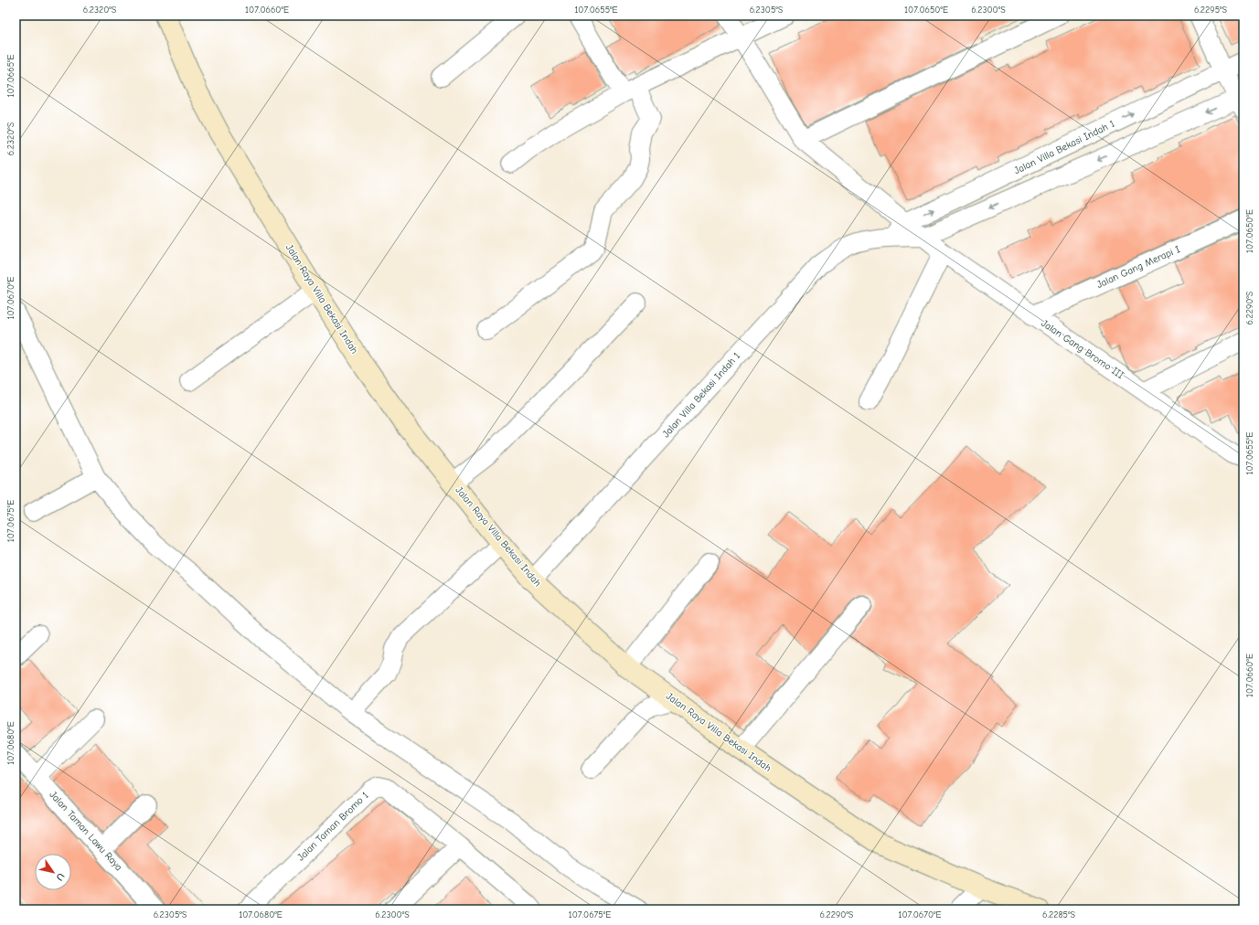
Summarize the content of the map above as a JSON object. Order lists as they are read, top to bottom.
{
  "streets": {
    "main road": ["Jalan Raya Villa Bekasi Indah"],
    "street": [
      "Jalan Villa Bekasi Indah 1",
      "Jalan Gang Merapi I",
      "Jalan Gang Bromo III",
      "Jalan Taman Bromo 1",
      "Jalan Taman Lawu Raya"
    ]
  },
  "crossings": [
    ["Jalan Villa Bekasi Indah 1", "Jalan Raya Villa Bekasi Indah"],
    ["Jalan Villa Bekasi Indah 1", "Jalan Gang Bromo III"],
    ["Jalan Gang Merapi I", "Jalan Gang Bromo III"]
  ],
  "north": "bottom right",
  "coordinates": [
    "6.2320°S",
    "107.0660°E",
    "107.0655°E",
    "6.2305°S",
    "107.0650°E",
    "6.2300°S",
    "6.2295°S",
    "107.0665°E",
    "107.0670°E",
    "6.2290°S",
    "107.0675°E",
    "107.0680°E",
    "6.2285°S"
  ]
}
